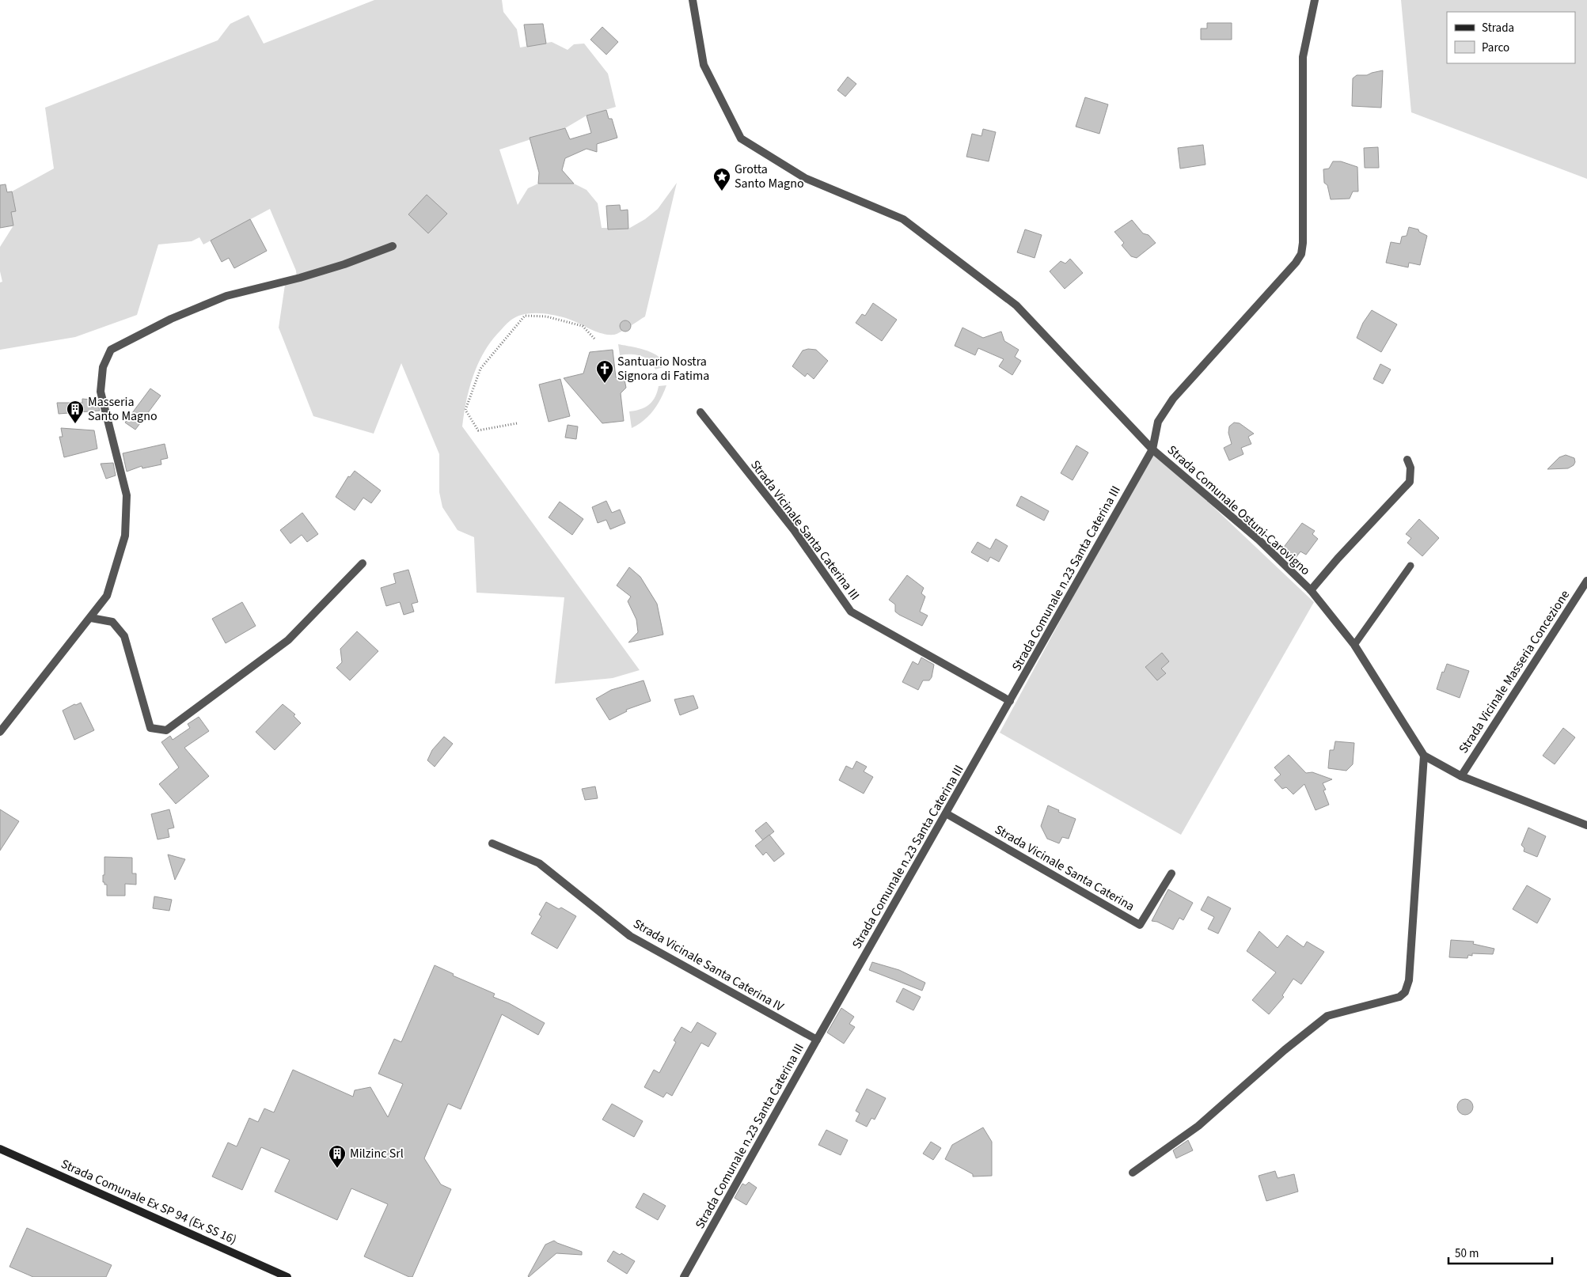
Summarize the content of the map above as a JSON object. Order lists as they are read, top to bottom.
{
  "streets": {
    "main road": ["Strada Comunale Ex SP 94 (Ex SS 16)"],
    "street": [
      "Strada Comunale Ostuni-Carovigno",
      "Strada Vicinale Santa Caterina III",
      "Strada Comunale n.23 Santa Caterina III",
      "Strada Vicinale Masseria Concezione",
      "Strada Vicinale Santa Caterina",
      "Strada Vicinale Santa Caterina IV"
    ]
  },
  "crossings": [
    ["Strada Comunale Ostuni-Carovigno", "Strada Comunale n.23 Santa Caterina III"],
    ["Strada Comunale Ostuni-Carovigno", "Strada Vicinale Masseria Concezione"],
    ["Strada Vicinale Santa Caterina III", "Strada Comunale n.23 Santa Caterina III"],
    ["Strada Comunale n.23 Santa Caterina III", "Strada Vicinale Santa Caterina"],
    ["Strada Comunale n.23 Santa Caterina III", "Strada Vicinale Santa Caterina IV"]
  ],
  "places": {
    "place": ["Grotta Santo Magno"],
    "church": ["Santuario Nostra Signora di Fatima"],
    "building": ["Masseria Santo Magno", "Milzinc Srl"]
  },
  "legend": ["Strada", "Parco"],
  "scale_bar": "50 m"
}
